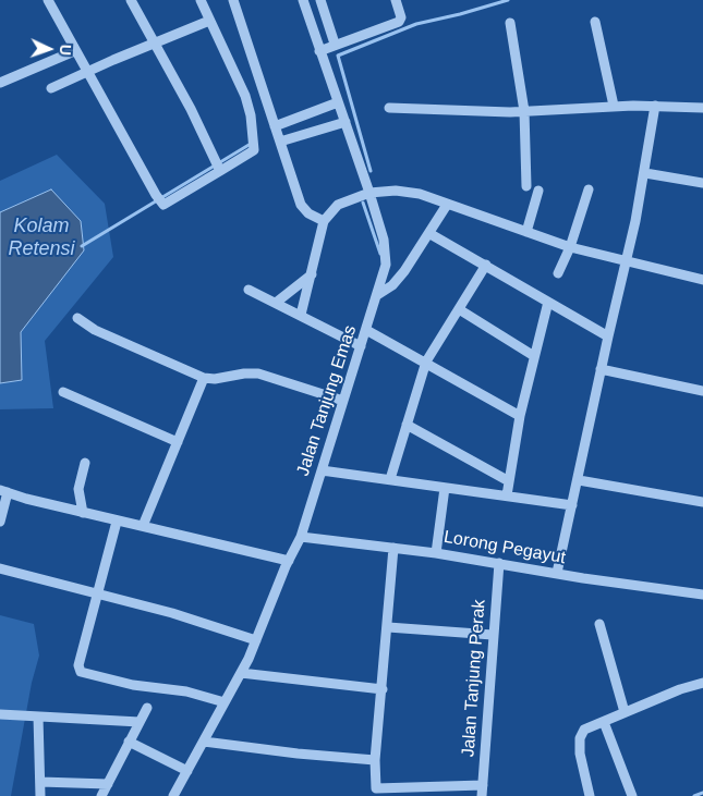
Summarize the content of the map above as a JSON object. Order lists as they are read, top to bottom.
{
  "streets": {
    "street": ["Jalan Tanjung Emas", "Lorong Pegayut", "Jalan Tanjung Perak"]
  },
  "crossings": [
    ["Jalan Tanjung Emas", "Lorong Pegayut"],
    ["Lorong Pegayut", "Jalan Tanjung Perak"]
  ],
  "water": ["Kolam Retensi"],
  "north": "right"
}
